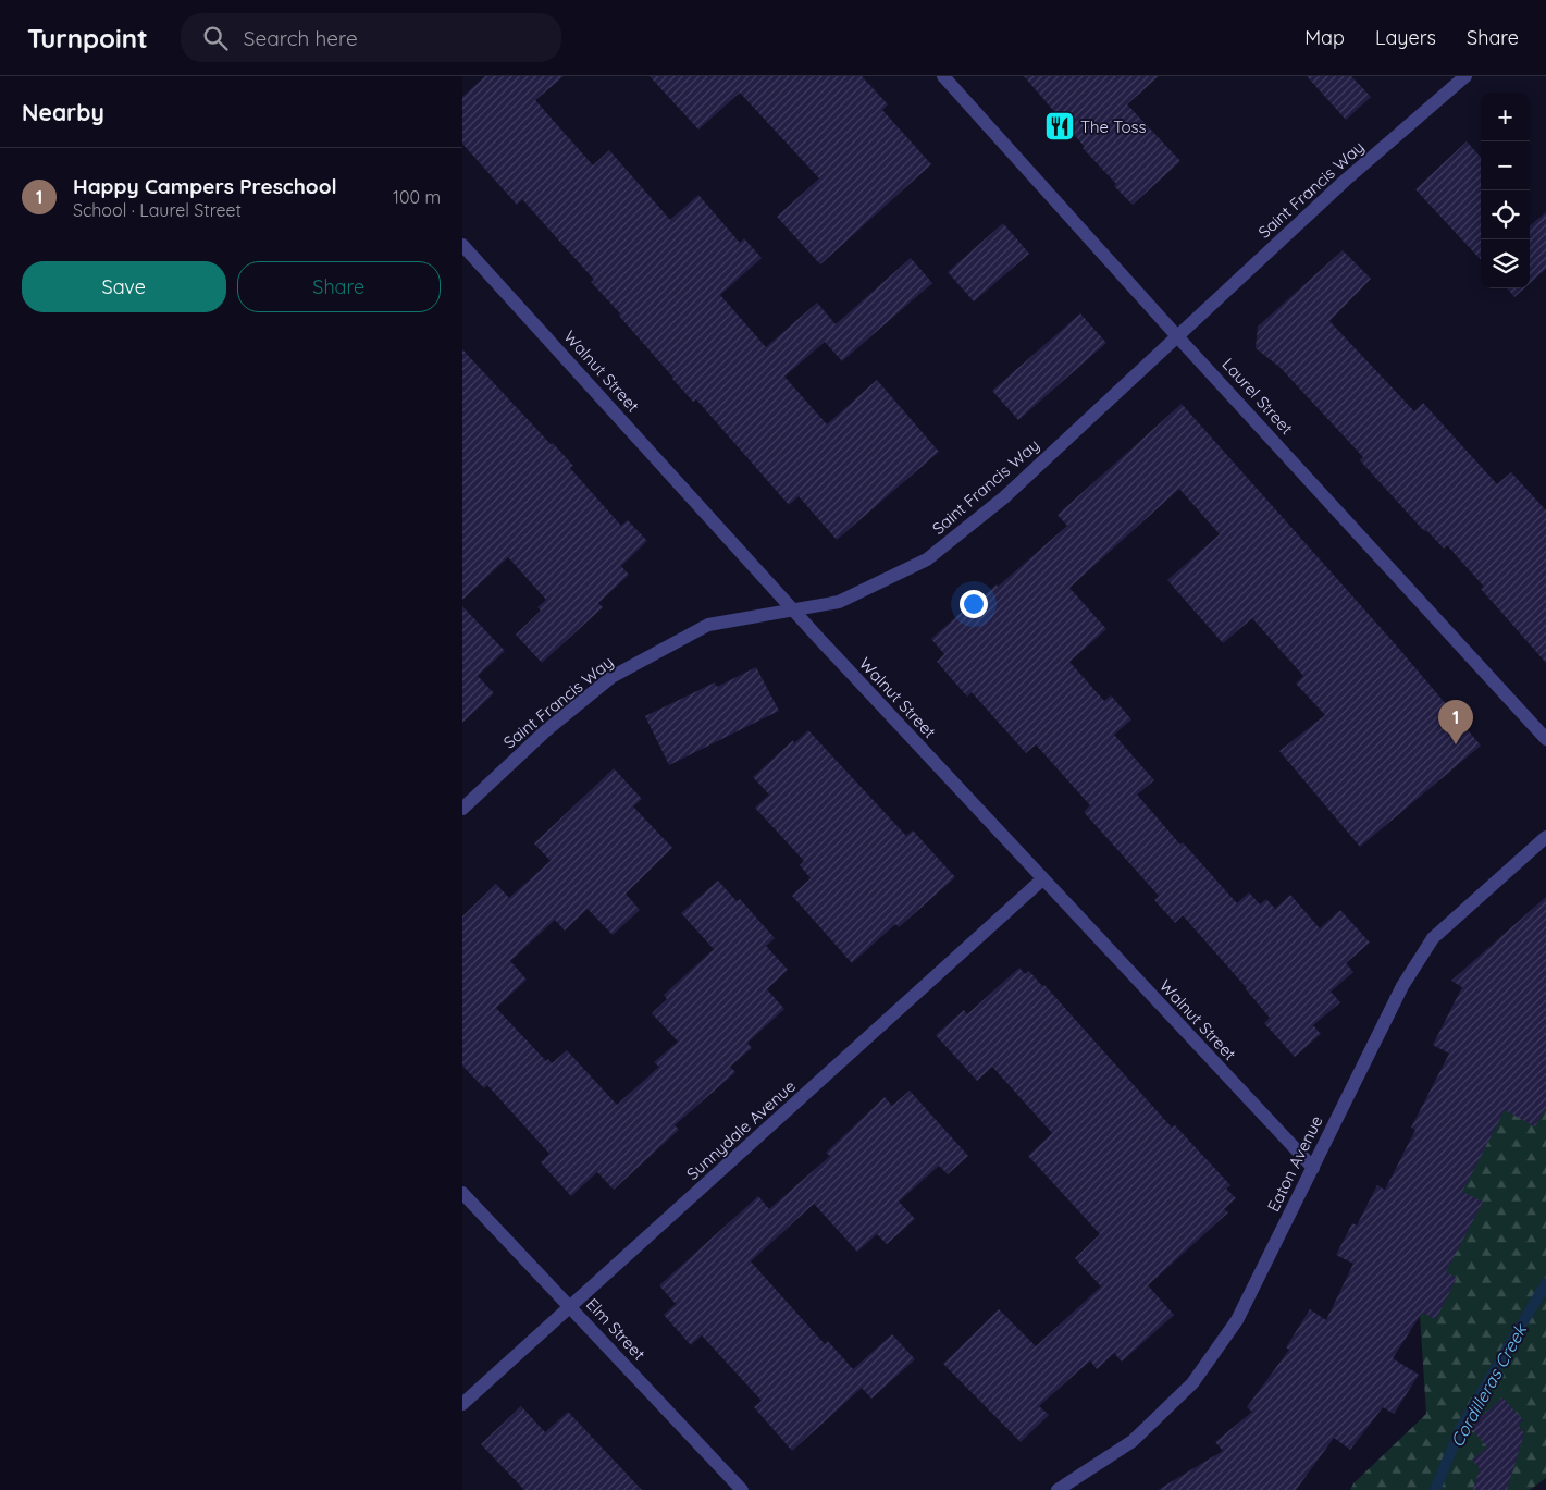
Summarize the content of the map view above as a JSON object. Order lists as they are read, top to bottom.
{
  "streets": {
    "street": [
      "Saint Francis Way",
      "Walnut Street",
      "Laurel Street",
      "Sunnydale Avenue",
      "Eaton Avenue",
      "Elm Street"
    ]
  },
  "crossings": [
    ["Saint Francis Way", "Walnut Street"],
    ["Saint Francis Way", "Laurel Street"],
    ["Walnut Street", "Sunnydale Avenue"],
    ["Walnut Street", "Eaton Avenue"],
    ["Sunnydale Avenue", "Elm Street"]
  ],
  "water": ["Cordilleras Creek"],
  "places": {
    "restaurant": ["The Toss"]
  },
  "page": {
    "header": "Turnpoint",
    "search": "Search here",
    "nav": ["Map", "Layers", "Share"],
    "heading": "Nearby",
    "map_buttons": ["+", "−"],
    "list": [
      {
        "mark": "1",
        "name": "Happy Campers Preschool",
        "note": "School · Laurel Street",
        "value": "100 m"
      }
    ],
    "buttons": ["Save", "Share"],
    "pins": "1"
  }
}
